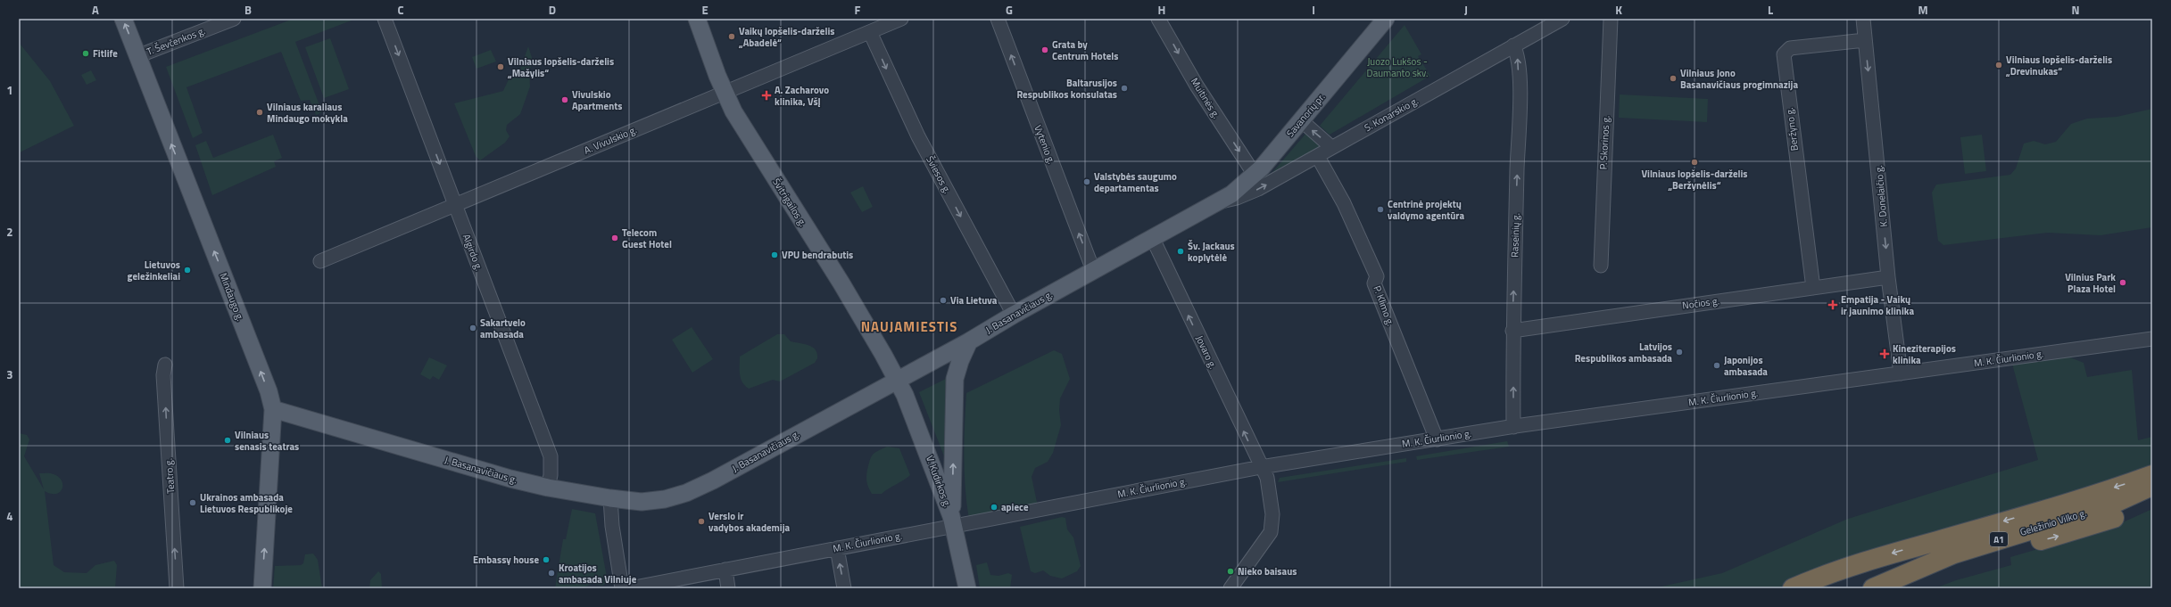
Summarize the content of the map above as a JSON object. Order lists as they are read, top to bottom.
{
  "streets": {
    "highway": ["Geležinio Vilko g.", "A1"],
    "main road": [
      "Savanorių pr.",
      "Švitrigailos g.",
      "Mindaugo g.",
      "J. Basanavičiaus g.",
      "V. Kudirkos g."
    ],
    "street": [
      "T. Ševčenkos g.",
      "Muitinės g.",
      "S. Konarskio g.",
      "Beržyno g.",
      "A. Vivulskio g.",
      "P. Skorinos g.",
      "Vytenio g.",
      "Šviesos g.",
      "K. Donelaičio g.",
      "Raseinių g.",
      "Algirdo g.",
      "Nočios g.",
      "P. Klimo g.",
      "Jovaro g.",
      "M. K. Čiurlionio g.",
      "Teatro g."
    ]
  },
  "crossings": [
    ["T. Ševčenkos g.", "Mindaugo g."],
    ["Muitinės g.", "Savanorių pr."],
    ["S. Konarskio g.", "Savanorių pr."],
    ["S. Konarskio g.", "Raseinių g."],
    ["S. Konarskio g.", "P. Klimo g."],
    ["S. Konarskio g.", "J. Basanavičiaus g."],
    ["Savanorių pr.", "J. Basanavičiaus g."],
    ["Beržyno g.", "K. Donelaičio g."],
    ["Beržyno g.", "Nočios g."],
    ["A. Vivulskio g.", "Šviesos g."],
    ["A. Vivulskio g.", "Švitrigailos g."],
    ["A. Vivulskio g.", "Algirdo g."],
    ["Vytenio g.", "J. Basanavičiaus g."],
    ["Šviesos g.", "J. Basanavičiaus g."],
    ["K. Donelaičio g.", "Nočios g."],
    ["K. Donelaičio g.", "M. K. Čiurlionio g."],
    ["Švitrigailos g.", "J. Basanavičiaus g."],
    ["Švitrigailos g.", "V. Kudirkos g."],
    ["Raseinių g.", "Nočios g."],
    ["Raseinių g.", "M. K. Čiurlionio g."],
    ["Algirdo g.", "J. Basanavičiaus g."],
    ["Mindaugo g.", "J. Basanavičiaus g."],
    ["P. Klimo g.", "M. K. Čiurlionio g."],
    ["J. Basanavičiaus g.", "Jovaro g."],
    ["J. Basanavičiaus g.", "V. Kudirkos g."],
    ["Jovaro g.", "M. K. Čiurlionio g."],
    ["M. K. Čiurlionio g.", "V. Kudirkos g."]
  ],
  "one_way": [
    "Muitinės g.",
    "Vytenio g.",
    "Šviesos g.",
    "K. Donelaičio g.",
    "Raseinių g.",
    "Algirdo g.",
    "Mindaugo g.",
    "Jovaro g.",
    "Teatro g."
  ],
  "districts": ["NAUJAMIESTIS"],
  "parks": ["Juozo Lukšos - Daumanto skv."],
  "places": {
    "other": [
      "Vaikų lopšelis-darželis „Abadelė“",
      "Grata by Centrum Hotels",
      "Fitlife",
      "Vilniaus lopšelis-darželis „Drevinukas“",
      "Vilniaus lopšelis-darželis „Mažylis“",
      "Vilniaus Jono Basanavičiaus progimnazija",
      "Baltarusijos Respublikos konsulatas",
      "Vivulskio Apartments",
      "Vilniaus karaliaus Mindaugo mokykla",
      "Vilniaus lopšelis-darželis „Beržynėlis“",
      "Valstybės saugumo departamentas",
      "Centrinė projektų valdymo agentūra",
      "Telecom Guest Hotel",
      "Šv. Jackaus koplytėlė",
      "VPU bendrabutis",
      "Lietuvos geležinkeliai",
      "Vilnius Park Plaza Hotel",
      "Via Lietuva",
      "Sakartvelo ambasada",
      "Latvijos Respublikos ambasada",
      "Japonijos ambasada",
      "Vilniaus senasis teatras",
      "Ukrainos ambasada Lietuvos Respublikoje",
      "apiece",
      "Verslo ir vadybos akademija",
      "Embassy house",
      "Nieko baisaus",
      "Kroatijos ambasada Vilniuje"
    ],
    "health": ["A. Zacharovo klinika, VšĮ", "Empatija - Vaikų ir jaunimo klinika", "Kineziterapijos klinika"]
  },
  "grid": {
    "columns": [
      "A",
      "B",
      "C",
      "D",
      "E",
      "F",
      "G",
      "H",
      "I",
      "J",
      "K",
      "L",
      "M",
      "N"
    ],
    "rows": [
      "1",
      "2",
      "3",
      "4"
    ]
  }
}
